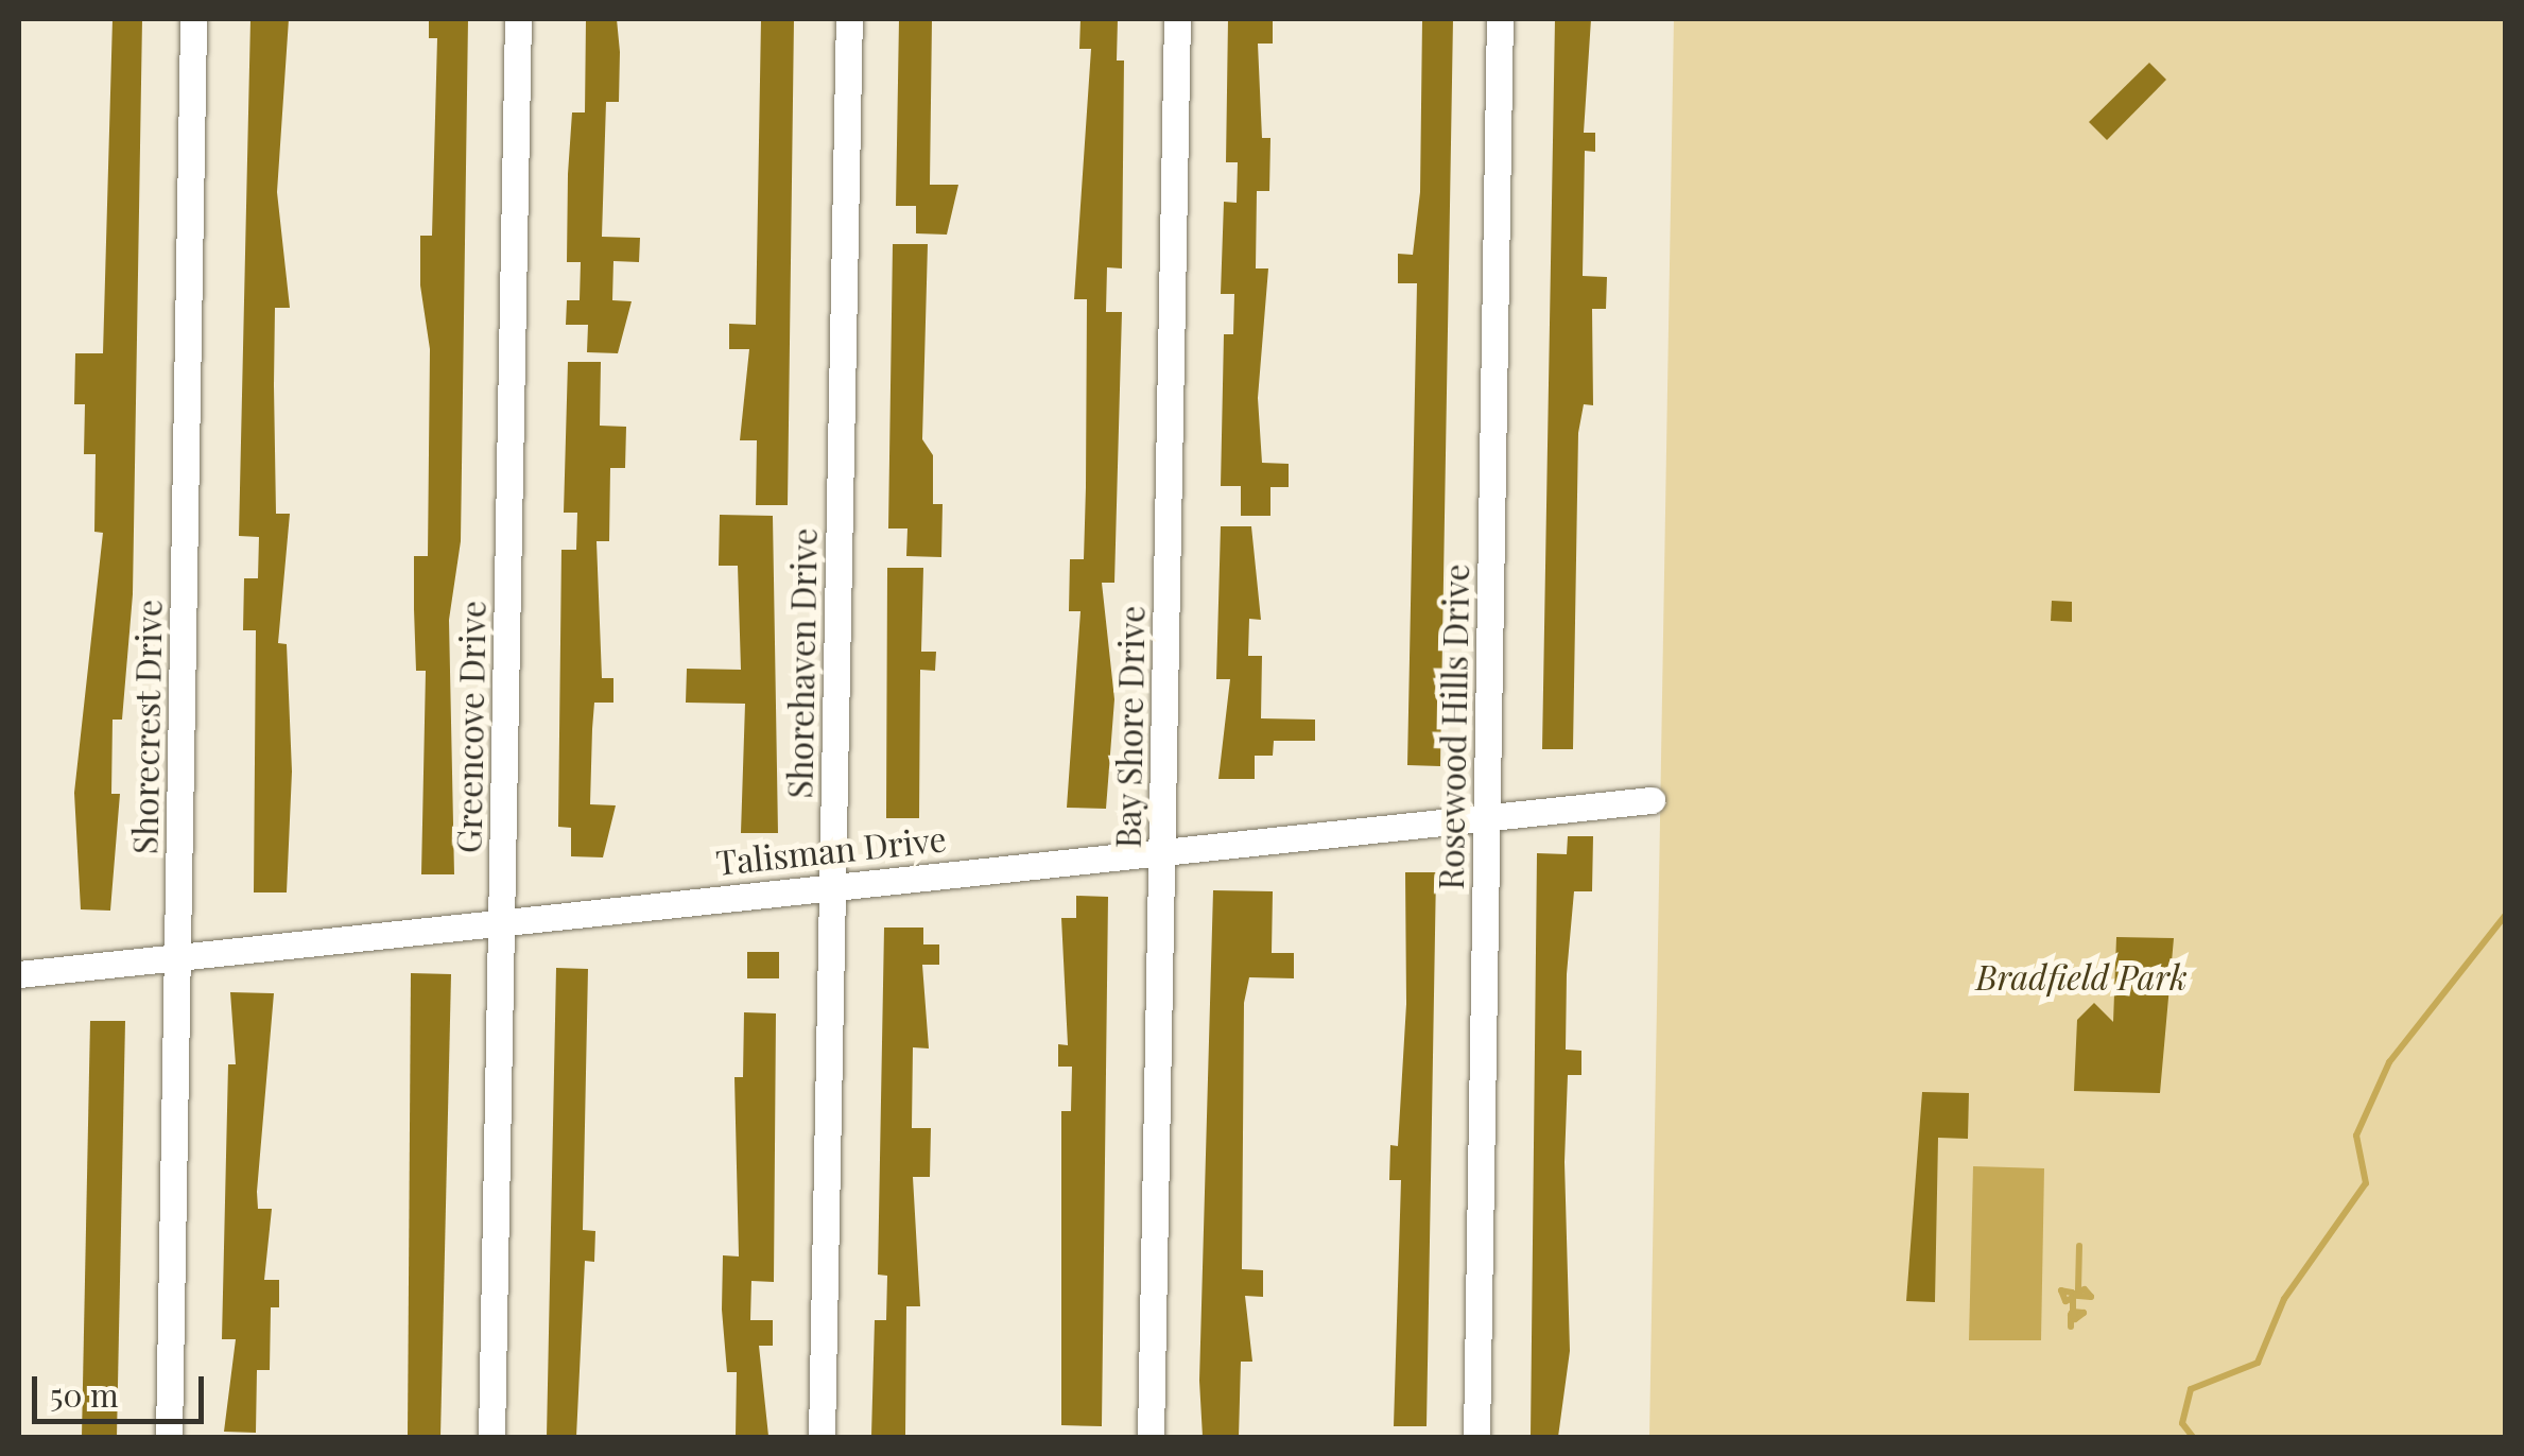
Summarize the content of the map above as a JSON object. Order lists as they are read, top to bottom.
{
  "streets": {
    "street": [
      "Shorehaven Drive",
      "Shorecrest Drive",
      "Greencove Drive",
      "Bay Shore Drive",
      "Rosewood Hills Drive",
      "Talisman Drive"
    ]
  },
  "crossings": [
    ["Shorehaven Drive", "Talisman Drive"],
    ["Shorecrest Drive", "Talisman Drive"],
    ["Greencove Drive", "Talisman Drive"],
    ["Bay Shore Drive", "Talisman Drive"],
    ["Rosewood Hills Drive", "Talisman Drive"]
  ],
  "parks": ["Bradfield Park"],
  "scale_bar": "50 m"
}
